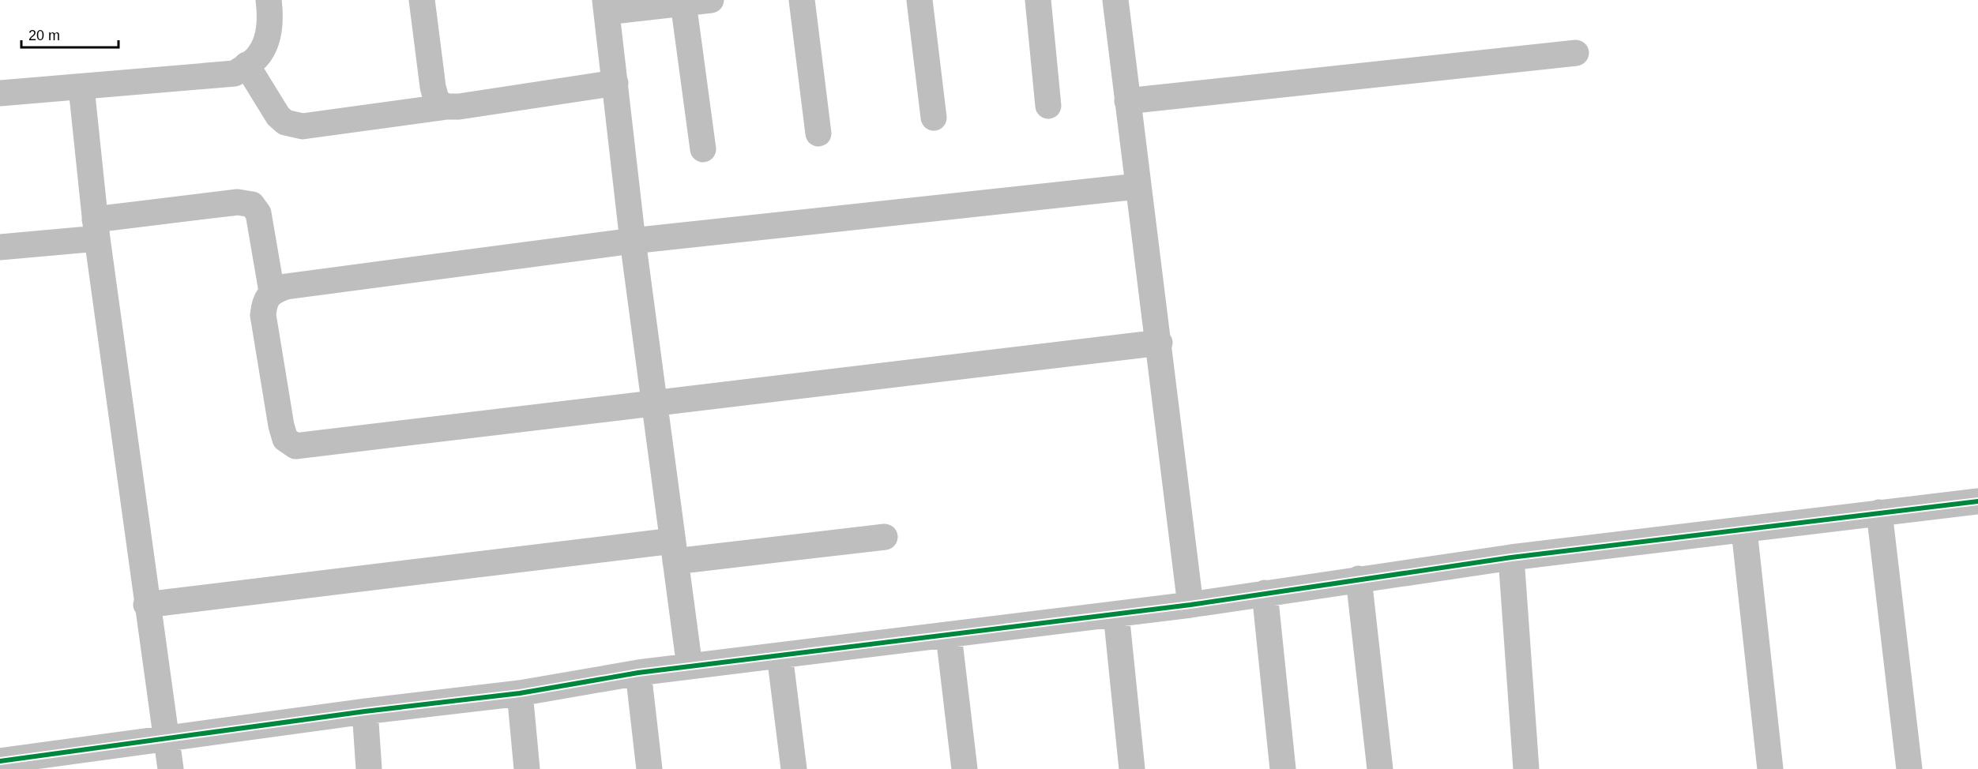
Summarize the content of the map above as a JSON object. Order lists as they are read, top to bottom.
{
  "scale_bar": "20 m"
}
